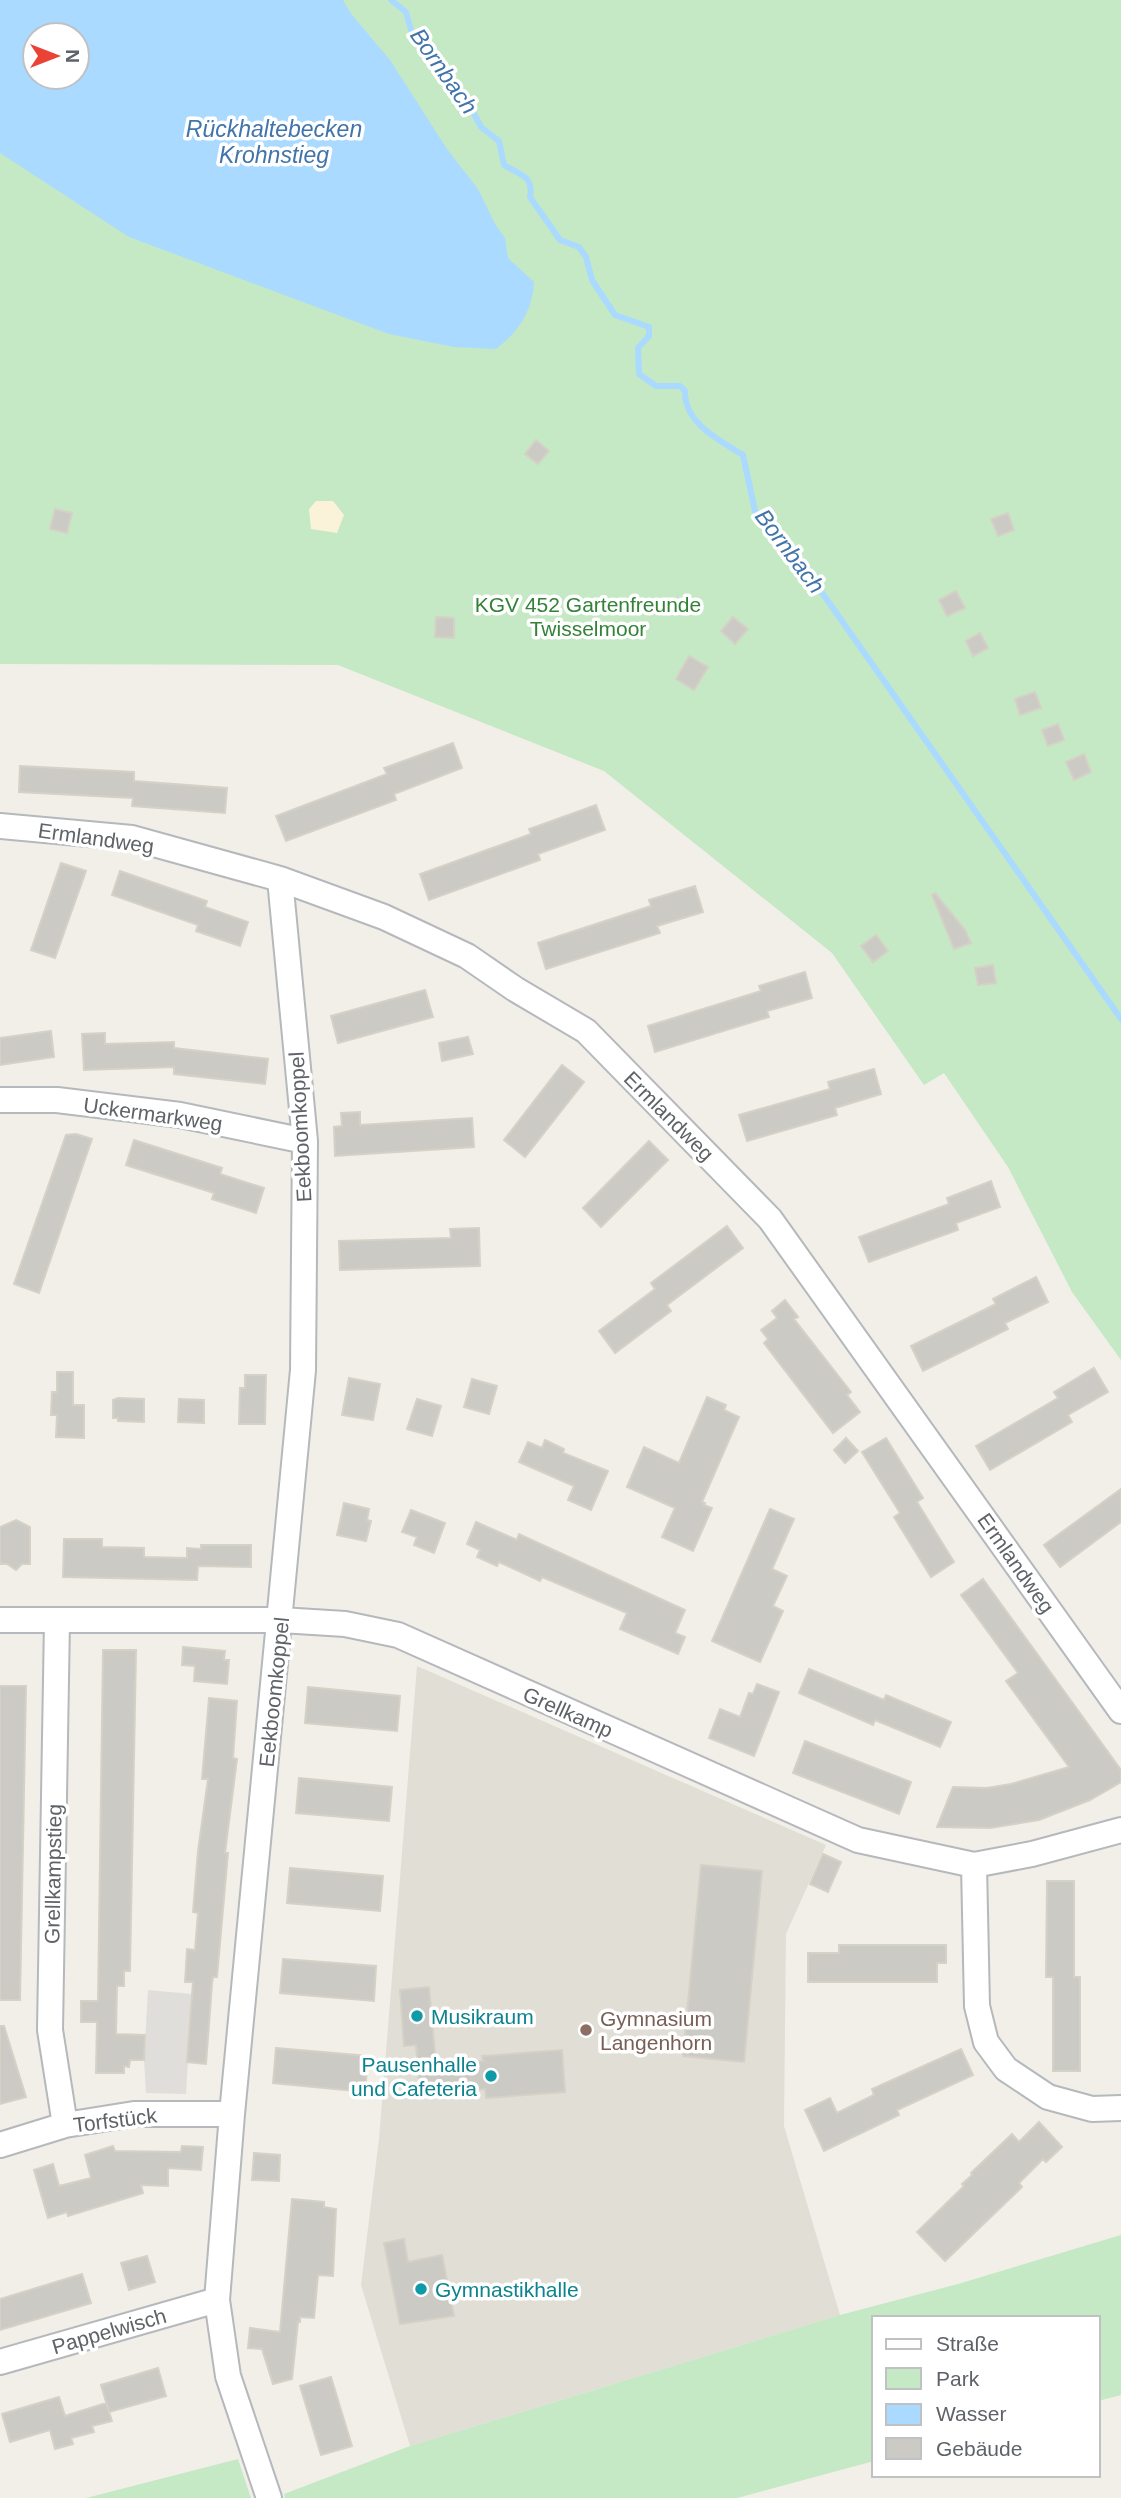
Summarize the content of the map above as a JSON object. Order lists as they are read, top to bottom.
{
  "streets": {
    "street": [
      "Ermlandweg",
      "Uckermarkweg",
      "Eekboomkoppel",
      "Grellkamp",
      "Grellkampstieg",
      "Torfstück",
      "Pappelwisch"
    ]
  },
  "crossings": [
    ["Ermlandweg", "Eekboomkoppel"],
    ["Uckermarkweg", "Eekboomkoppel"],
    ["Eekboomkoppel", "Grellkamp"],
    ["Eekboomkoppel", "Torfstück"],
    ["Eekboomkoppel", "Pappelwisch"],
    ["Grellkamp", "Grellkampstieg"],
    ["Grellkampstieg", "Torfstück"]
  ],
  "water": ["Bornbach", "Rückhaltebecken Krohnstieg"],
  "parks": ["KGV 452 Gartenfreunde Twisselmoor"],
  "places": [
    "Musikraum",
    "Gymnasium Langenhorn",
    "Pausenhalle und Cafeteria",
    "Gymnastikhalle"
  ],
  "legend": [
    "Straße",
    "Park",
    "Wasser",
    "Gebäude"
  ],
  "north": "right"
}
